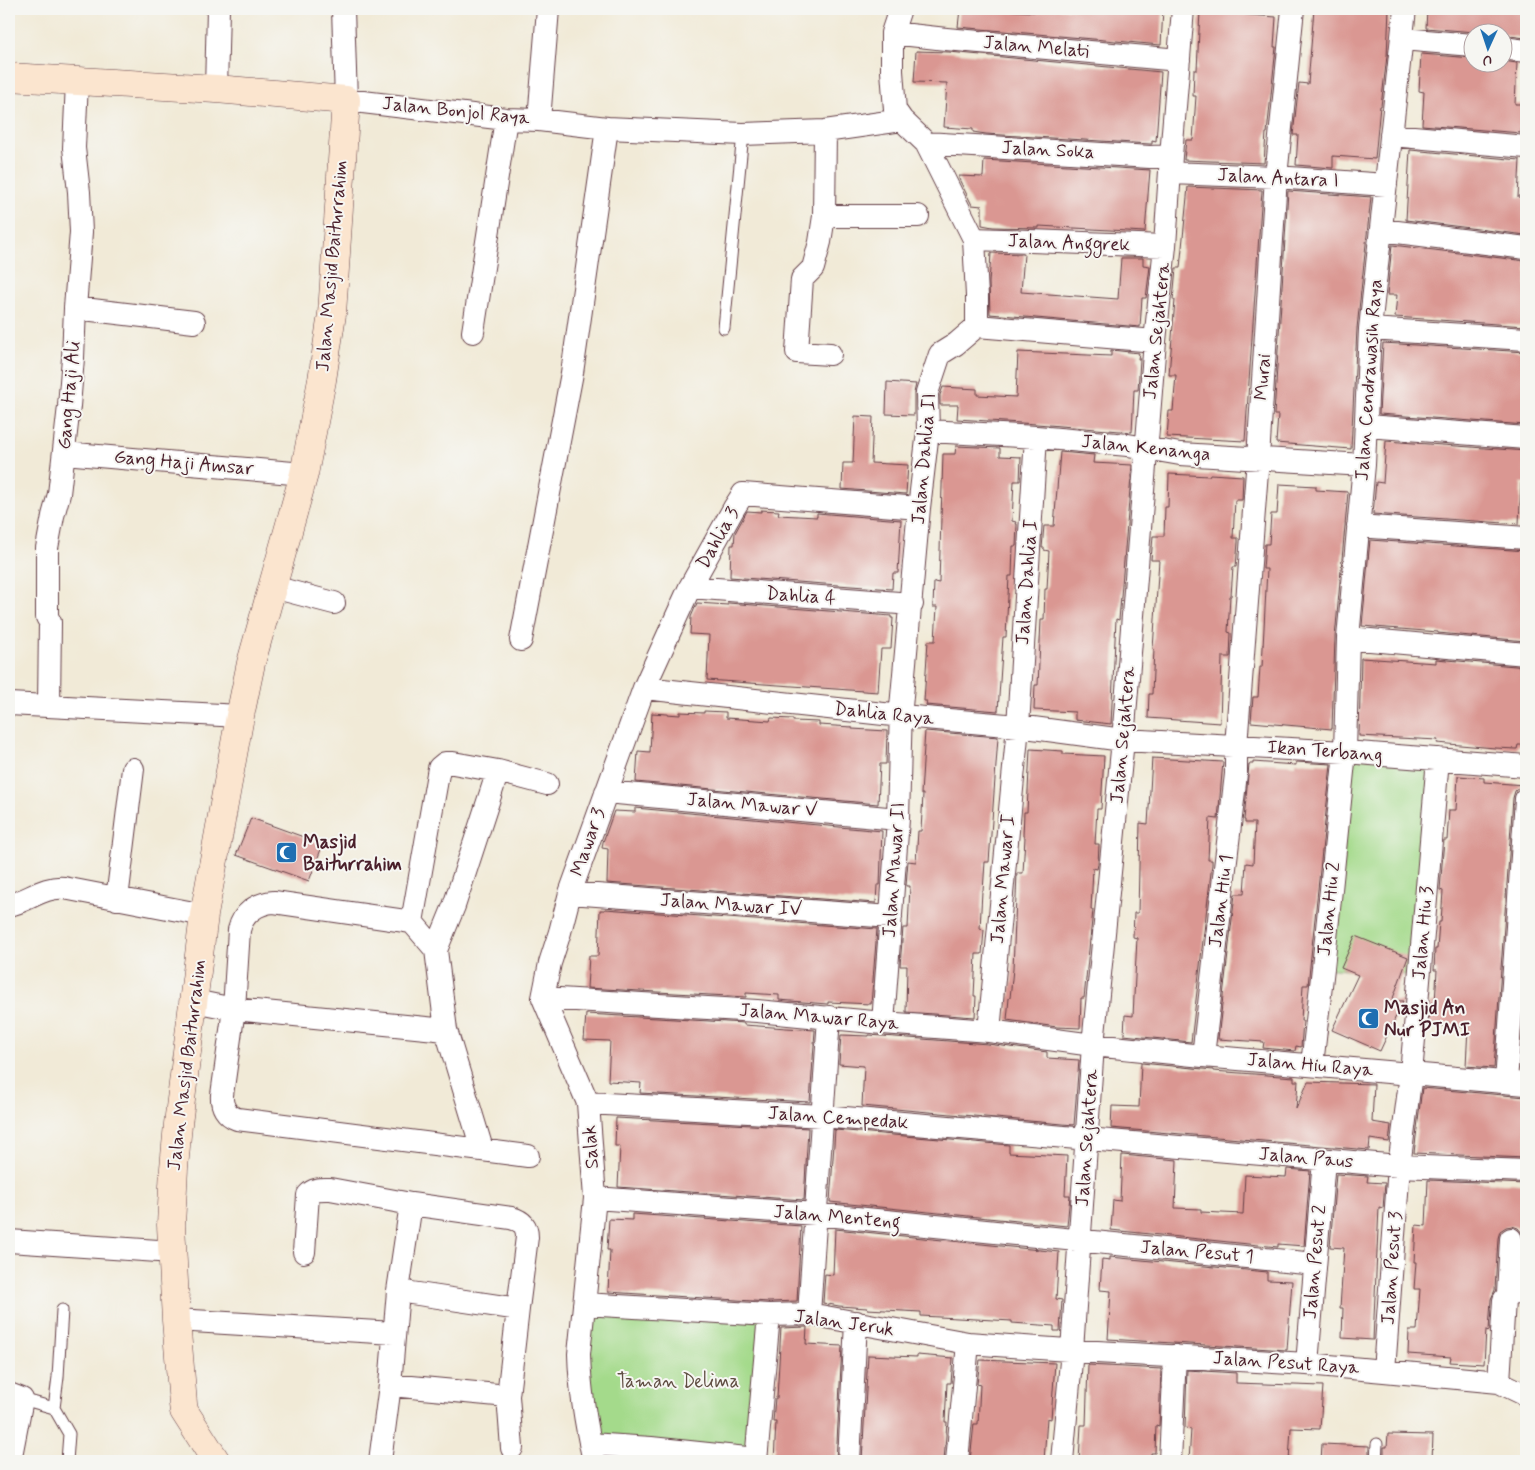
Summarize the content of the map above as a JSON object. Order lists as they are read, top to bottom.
{
  "streets": {
    "street": [
      "Jalan Melati",
      "Jalan Bonjol Raya",
      "Jalan Soka",
      "Jalan Antara I",
      "Jalan Anggrek",
      "Jalan Masjid Baiturrahim",
      "Jalan Sejahtera",
      "Murai",
      "Jalan Cendrawasih Raya",
      "Gang Haji Ali",
      "Jalan Kenanga",
      "Jalan Dahlia II",
      "Gang Haji Amsar",
      "Dahlia 3",
      "Jalan Dahlia I",
      "Dahlia 4",
      "Dahlia Raya",
      "Ikan Terbang",
      "Jalan Mawar V",
      "Mawar 3",
      "Jalan Mawar II",
      "Jalan Mawar I",
      "Jalan Hiu 1",
      "Jalan Mawar IV",
      "Jalan Hiu 2",
      "Jalan Hiu 3",
      "Jalan Mawar Raya",
      "Jalan Hiu Raya",
      "Jalan Cempedak",
      "Salak",
      "Jalan Paus",
      "Jalan Menteng",
      "Jalan Pesut 1",
      "Jalan Pesut 2",
      "Jalan Pesut 3",
      "Jalan Jeruk",
      "Jalan Pesut Raya"
    ]
  },
  "crossings": [
    ["Jalan Melati", "Jalan Sejahtera"],
    ["Jalan Bonjol Raya", "Jalan Masjid Baiturrahim"],
    ["Jalan Bonjol Raya", "Gang Haji Ali"],
    ["Jalan Soka", "Jalan Antara I"],
    ["Jalan Soka", "Jalan Sejahtera"],
    ["Jalan Antara I", "Jalan Sejahtera"],
    ["Jalan Antara I", "Murai"],
    ["Jalan Antara I", "Jalan Cendrawasih Raya"],
    ["Jalan Anggrek", "Jalan Sejahtera"],
    ["Jalan Masjid Baiturrahim", "Gang Haji Amsar"],
    ["Jalan Sejahtera", "Jalan Kenanga"],
    ["Jalan Sejahtera", "Dahlia Raya"],
    ["Jalan Sejahtera", "Ikan Terbang"],
    ["Jalan Sejahtera", "Jalan Mawar Raya"],
    ["Jalan Sejahtera", "Jalan Hiu Raya"],
    ["Jalan Sejahtera", "Jalan Cempedak"],
    ["Jalan Sejahtera", "Jalan Paus"],
    ["Jalan Sejahtera", "Jalan Menteng"],
    ["Jalan Sejahtera", "Jalan Pesut 1"],
    ["Jalan Sejahtera", "Jalan Jeruk"],
    ["Jalan Sejahtera", "Jalan Pesut Raya"],
    ["Murai", "Jalan Kenanga"],
    ["Murai", "Ikan Terbang"],
    ["Murai", "Jalan Hiu 1"],
    ["Jalan Cendrawasih Raya", "Jalan Kenanga"],
    ["Jalan Cendrawasih Raya", "Ikan Terbang"],
    ["Jalan Cendrawasih Raya", "Jalan Hiu 2"],
    ["Gang Haji Ali", "Gang Haji Amsar"],
    ["Jalan Kenanga", "Jalan Dahlia II"],
    ["Jalan Kenanga", "Jalan Dahlia I"],
    ["Jalan Dahlia II", "Dahlia 3"],
    ["Jalan Dahlia II", "Dahlia 4"],
    ["Jalan Dahlia II", "Dahlia Raya"],
    ["Jalan Dahlia II", "Jalan Mawar II"],
    ["Dahlia 3", "Dahlia 4"],
    ["Dahlia 3", "Dahlia Raya"],
    ["Dahlia 3", "Mawar 3"],
    ["Jalan Dahlia I", "Dahlia Raya"],
    ["Jalan Dahlia I", "Jalan Mawar I"],
    ["Dahlia Raya", "Ikan Terbang"],
    ["Dahlia Raya", "Mawar 3"],
    ["Dahlia Raya", "Jalan Mawar II"],
    ["Dahlia Raya", "Jalan Mawar I"],
    ["Ikan Terbang", "Jalan Hiu 1"],
    ["Ikan Terbang", "Jalan Hiu 2"],
    ["Ikan Terbang", "Jalan Hiu 3"],
    ["Jalan Mawar V", "Mawar 3"],
    ["Jalan Mawar V", "Jalan Mawar II"],
    ["Mawar 3", "Jalan Mawar IV"],
    ["Mawar 3", "Jalan Mawar Raya"],
    ["Mawar 3", "Salak"],
    ["Jalan Mawar II", "Jalan Mawar IV"],
    ["Jalan Mawar II", "Jalan Mawar Raya"],
    ["Jalan Mawar I", "Jalan Mawar Raya"],
    ["Jalan Hiu 1", "Jalan Hiu Raya"],
    ["Jalan Hiu 2", "Jalan Hiu Raya"],
    ["Jalan Hiu 3", "Jalan Hiu Raya"],
    ["Jalan Hiu 3", "Jalan Paus"],
    ["Jalan Hiu 3", "Jalan Pesut 3"],
    ["Jalan Mawar Raya", "Jalan Hiu Raya"],
    ["Jalan Mawar Raya", "Salak"],
    ["Jalan Cempedak", "Salak"],
    ["Jalan Cempedak", "Jalan Paus"],
    ["Salak", "Jalan Menteng"],
    ["Salak", "Jalan Jeruk"],
    ["Jalan Paus", "Jalan Pesut 2"],
    ["Jalan Paus", "Jalan Pesut 3"],
    ["Jalan Menteng", "Jalan Pesut 1"],
    ["Jalan Pesut 1", "Jalan Pesut 2"],
    ["Jalan Pesut 2", "Jalan Pesut Raya"],
    ["Jalan Pesut 3", "Jalan Pesut Raya"],
    ["Jalan Jeruk", "Jalan Pesut Raya"]
  ],
  "parks": ["Taman Delima"],
  "places": {
    "mosque": ["Masjid Baiturrahim", "Masjid An Nur PJMI"]
  },
  "north": "bottom"
}
